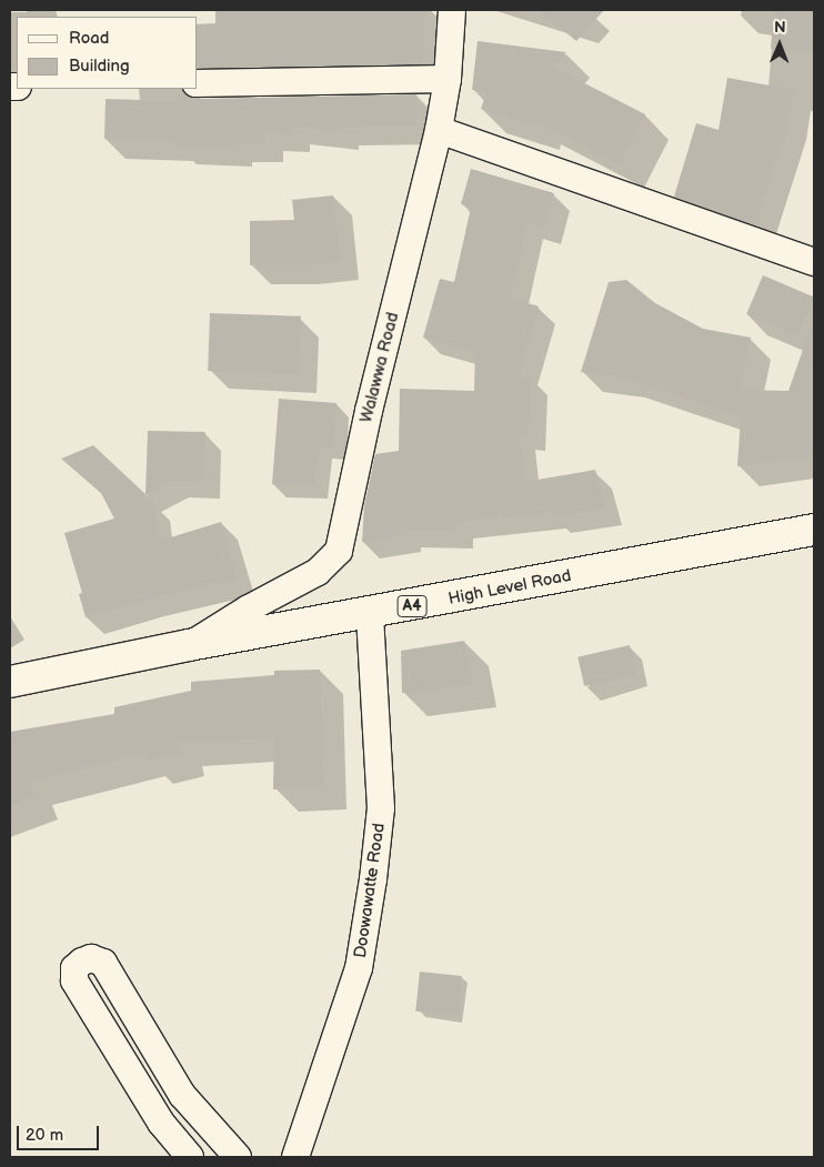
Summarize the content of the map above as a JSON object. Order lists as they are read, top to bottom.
{
  "streets": {
    "highway": ["High Level Road", "A4"],
    "street": ["Walawwa Road", "Doowawatte Road"]
  },
  "crossings": [
    ["Walawwa Road", "High Level Road"],
    ["High Level Road", "Doowawatte Road"]
  ],
  "legend": ["Road", "Building"],
  "scale_bar": "20 m",
  "north": "top"
}
